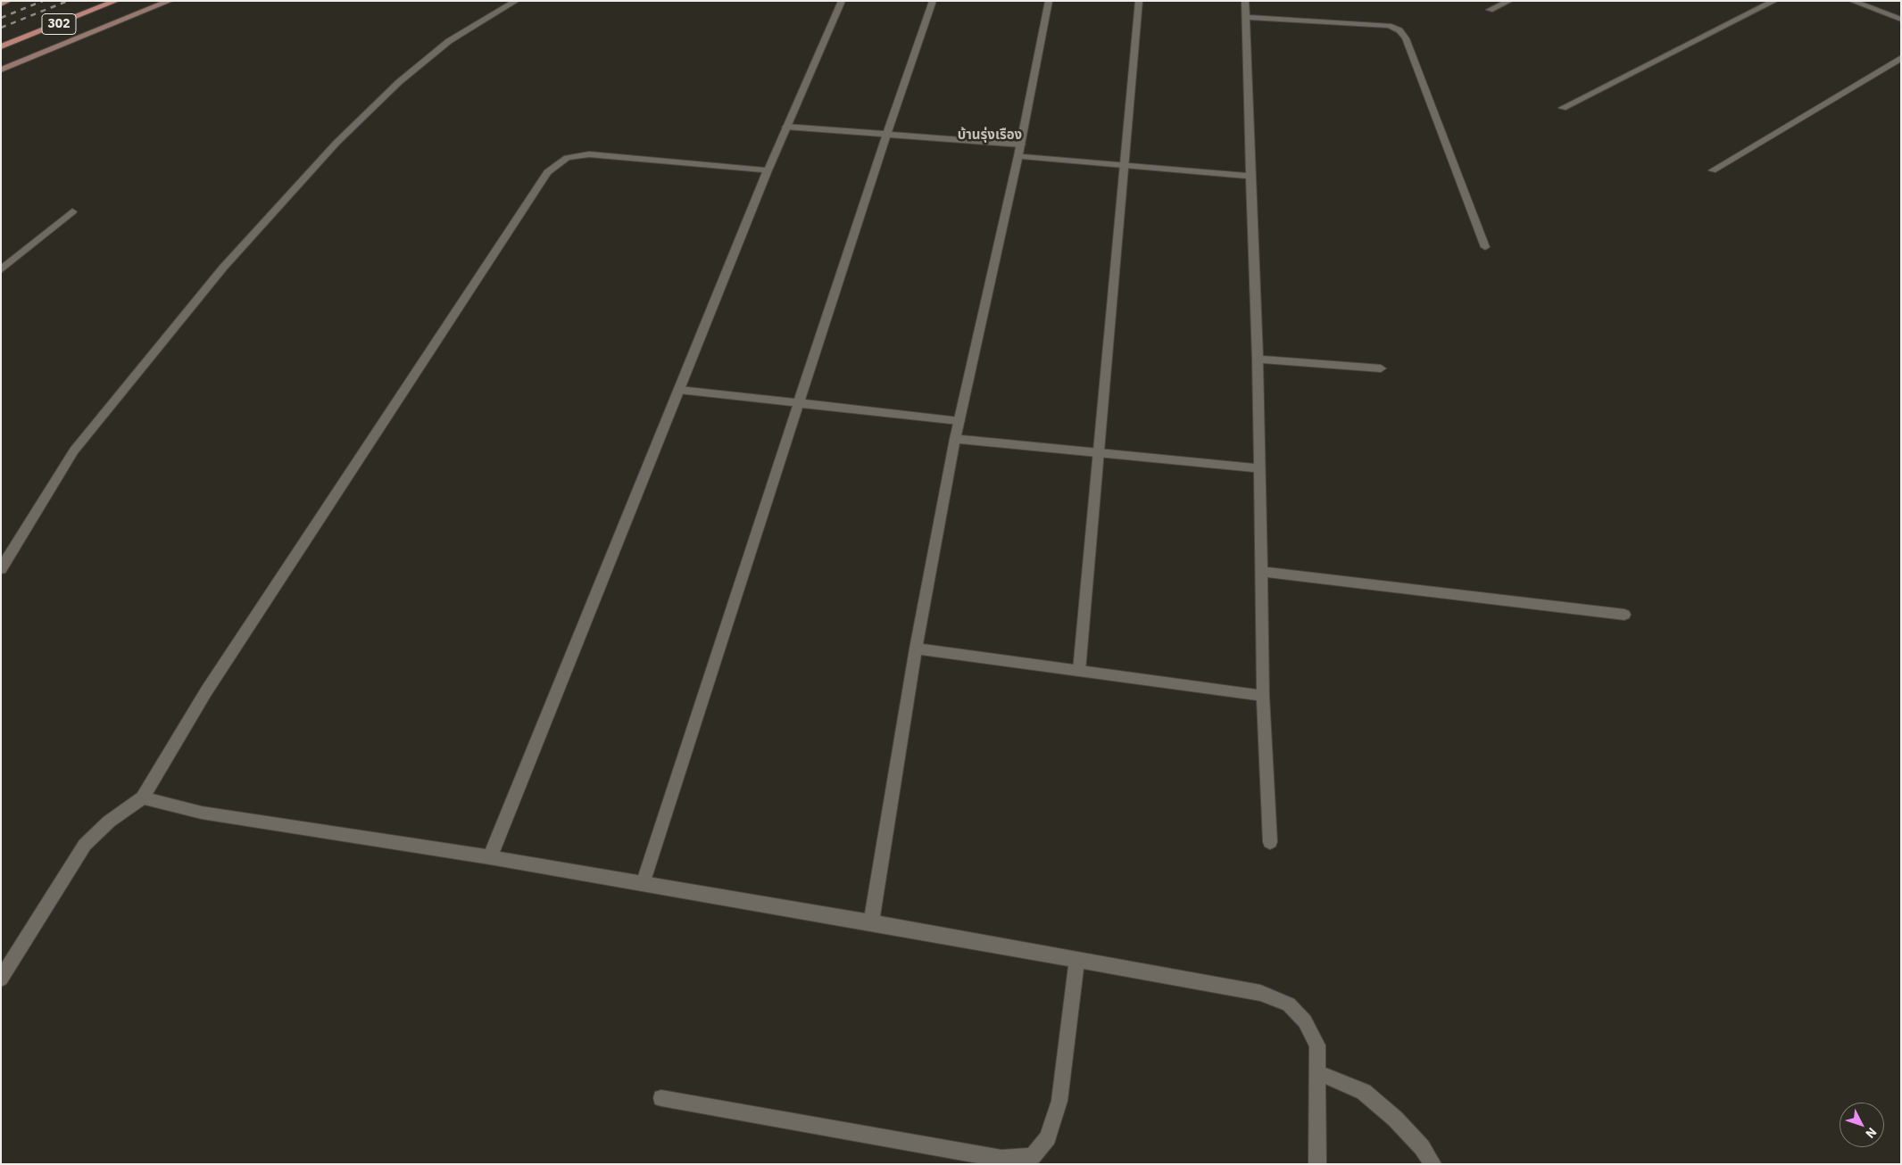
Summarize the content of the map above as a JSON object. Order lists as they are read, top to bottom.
{
  "streets": {
    "main road": ["302"]
  },
  "districts": ["บ้านรุ่งเรือง"],
  "north": "bottom right"
}
